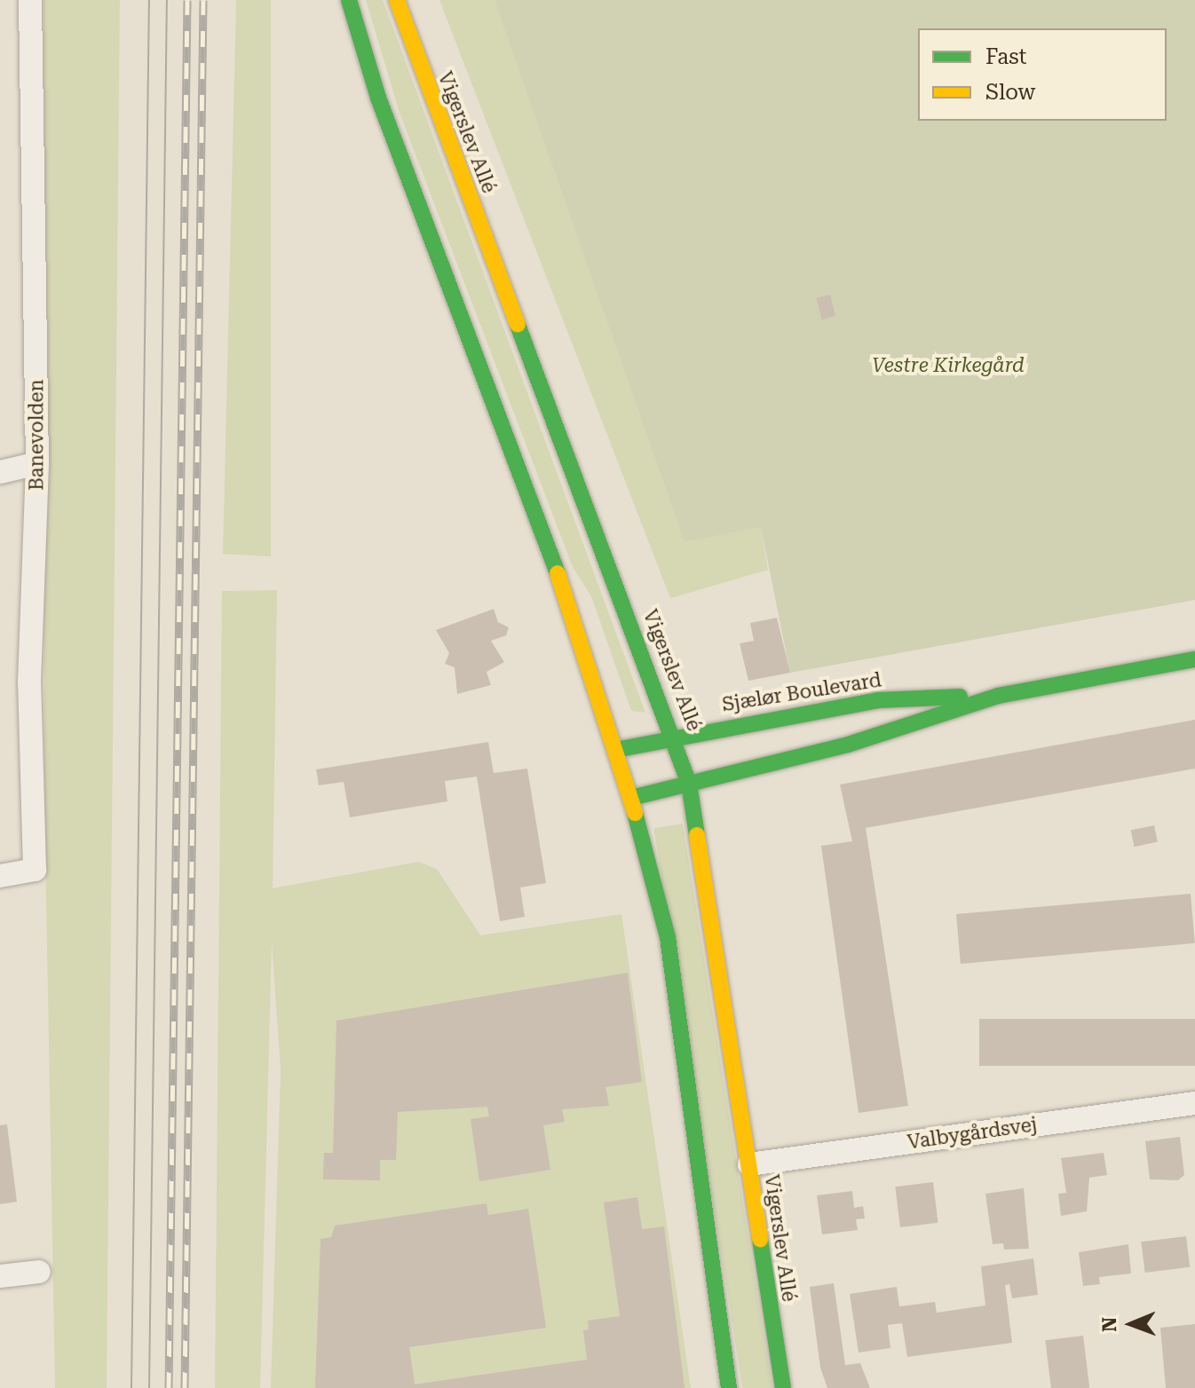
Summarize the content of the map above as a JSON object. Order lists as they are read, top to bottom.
{
  "streets": {
    "street": [
      "Vigerslev Allé",
      "Banevolden",
      "Sjælør Boulevard",
      "Valbygårdsvej"
    ]
  },
  "crossings": [
    ["Vigerslev Allé", "Sjælør Boulevard"],
    ["Vigerslev Allé", "Valbygårdsvej"]
  ],
  "parks": ["Vestre Kirkegård"],
  "legend": ["Fast", "Slow"],
  "north": "left"
}
